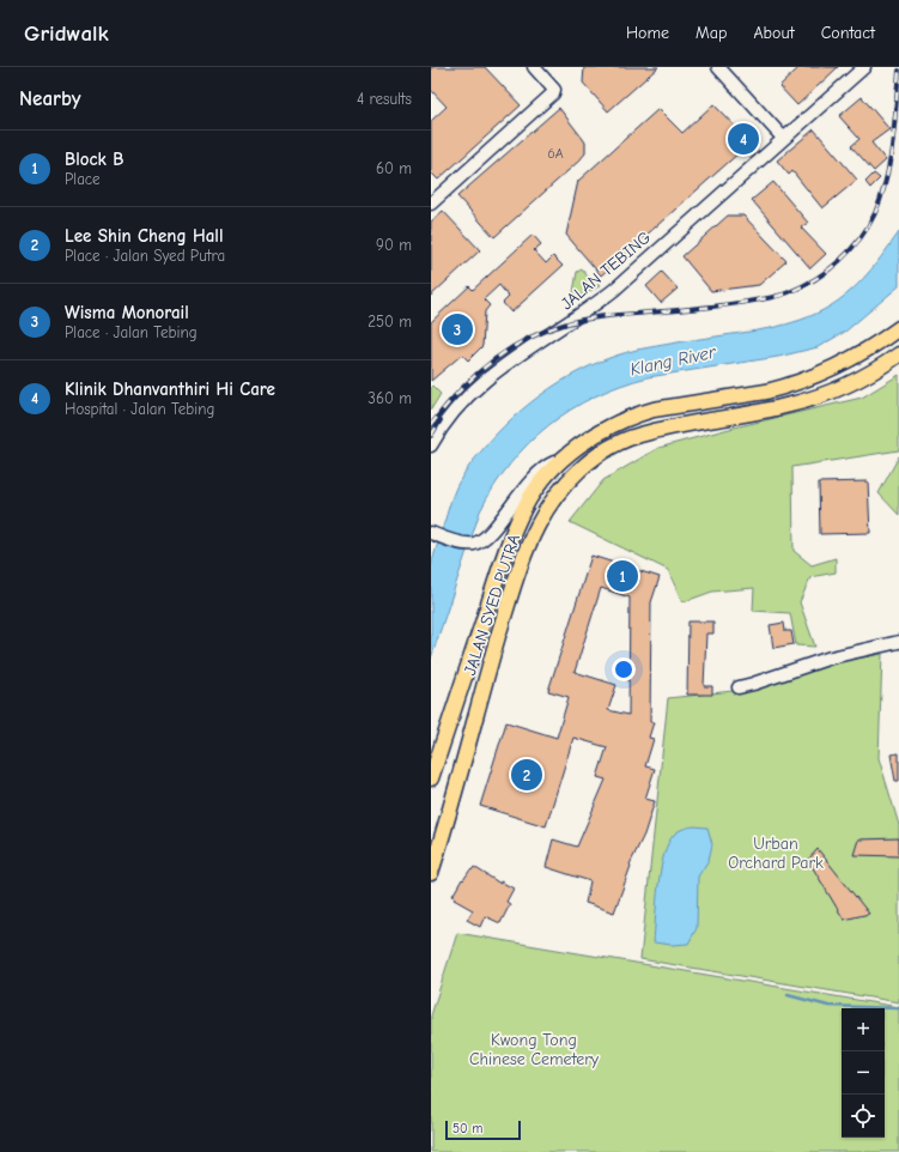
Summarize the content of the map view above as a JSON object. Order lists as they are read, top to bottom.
{
  "streets": {
    "main road": ["JALAN SYED PUTRA"],
    "street": ["JALAN TEBING"]
  },
  "water": ["Klang River"],
  "parks": ["Urban Orchard Park", "Kwong Tong Chinese Cemetery"],
  "house_numbers": ["6A"],
  "scale_bar": "50 m",
  "page": {
    "header": "Gridwalk",
    "nav": [
      "Home",
      "Map",
      "About",
      "Contact"
    ],
    "heading": ["Nearby", "4 results"],
    "pins": [
      "4",
      "3",
      "1",
      "2"
    ],
    "list": [
      {
        "mark": "1",
        "name": "Block B",
        "note": "Place",
        "value": "60 m"
      },
      {
        "mark": "2",
        "name": "Lee Shin Cheng Hall",
        "note": "Place · Jalan Syed Putra",
        "value": "90 m"
      },
      {
        "mark": "3",
        "name": "Wisma Monorail",
        "note": "Place · Jalan Tebing",
        "value": "250 m"
      },
      {
        "mark": "4",
        "name": "Klinik Dhanvanthiri Hi Care",
        "note": "Hospital · Jalan Tebing",
        "value": "360 m"
      }
    ],
    "map_buttons": ["+", "−"],
    "scale": "50 m"
  }
}
